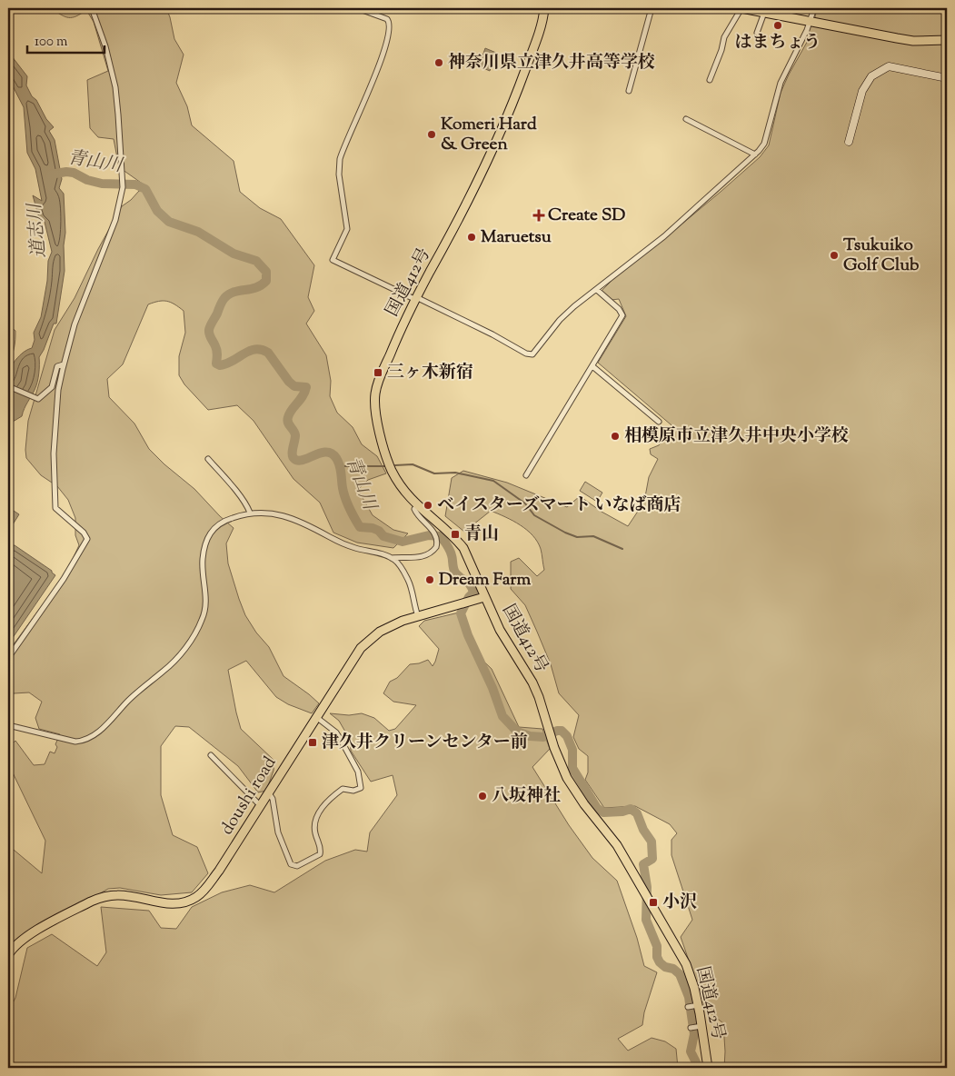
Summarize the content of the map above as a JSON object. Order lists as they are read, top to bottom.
{
  "streets": {
    "highway": ["国道412号", "doushi road"]
  },
  "crossings": [
    ["国道412号", "doushi road"]
  ],
  "water": ["青山川", "道志川"],
  "places": {
    "other": [
      "はまちょう",
      "神奈川県立津久井高等学校",
      "Komeri Hard & Green",
      "Maruetsu",
      "Tsukuiko Golf Club",
      "相模原市立津久井中央小学校",
      "ベイスターズマート いなば商店",
      "Dream Farm",
      "八坂神社"
    ],
    "health": ["Create SD"],
    "transit": [
      "三ヶ木新宿",
      "青山",
      "津久井クリーンセンター前",
      "小沢"
    ]
  },
  "scale_bar": "100 m"
}
